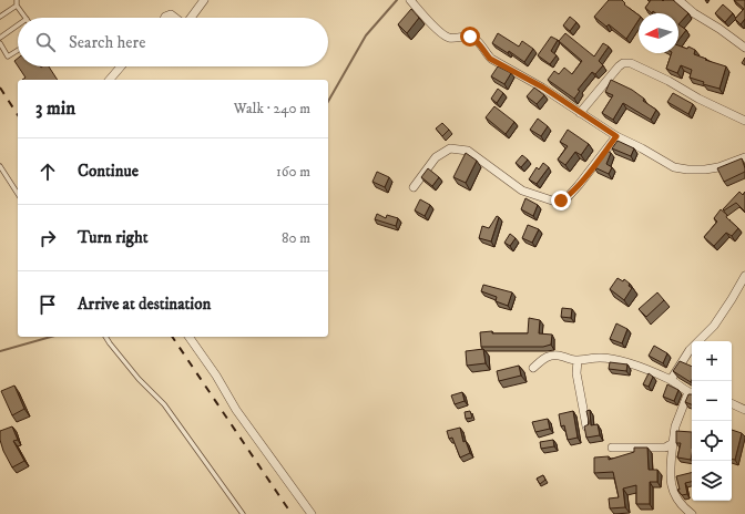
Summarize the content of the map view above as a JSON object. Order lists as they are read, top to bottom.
{
  "north": "left",
  "page": {
    "search": "Search here",
    "heading": ["3 min", "Walk · 240 m"],
    "list": [
      ["Continue", "160 m"],
      ["Turn right", "80 m"],
      "Arrive at destination"
    ],
    "map_buttons": ["+", "−"]
  }
}
